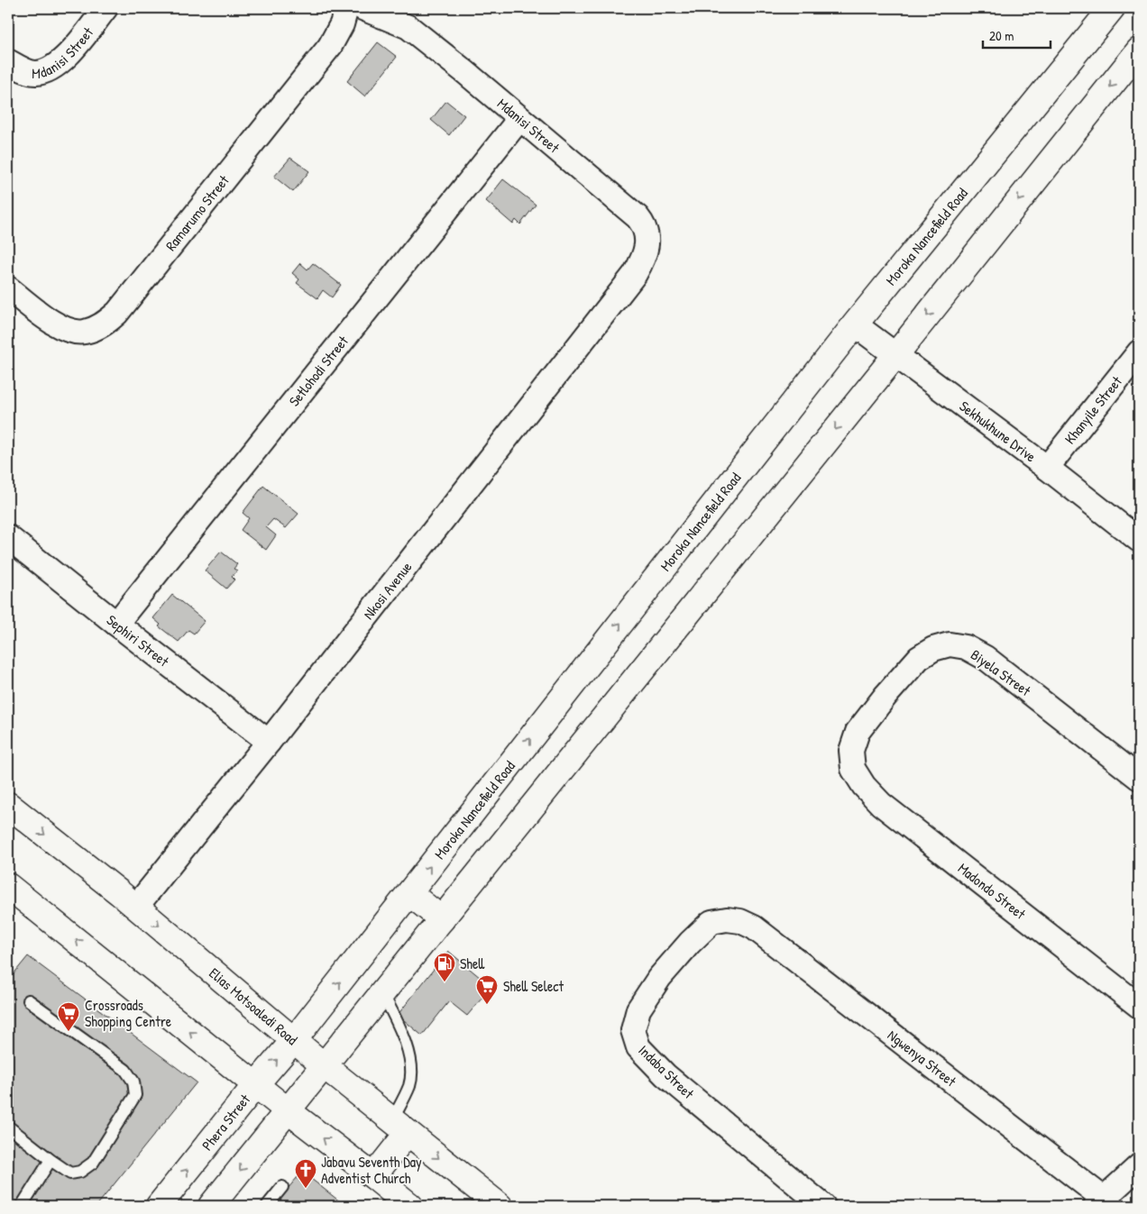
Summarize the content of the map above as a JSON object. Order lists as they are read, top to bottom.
{
  "streets": {
    "main road": ["Moroka Nancefield Road", "Elias Motsoaledi Road", "Phera Street"],
    "street": [
      "Mdanisi Street",
      "Ramarumo Street",
      "Setlohodi Street",
      "Khanyile Street",
      "Sekhukhune Drive",
      "Nkosi Avenue",
      "Sephiri Street",
      "Biyela Street",
      "Madondo Street",
      "Ngwenya Street",
      "Indaba Street"
    ]
  },
  "crossings": [
    ["Mdanisi Street", "Setlohodi Street"],
    ["Mdanisi Street", "Nkosi Avenue"],
    ["Moroka Nancefield Road", "Sekhukhune Drive"],
    ["Moroka Nancefield Road", "Elias Motsoaledi Road"],
    ["Moroka Nancefield Road", "Phera Street"],
    ["Setlohodi Street", "Sephiri Street"],
    ["Khanyile Street", "Sekhukhune Drive"],
    ["Nkosi Avenue", "Sephiri Street"],
    ["Nkosi Avenue", "Elias Motsoaledi Road"],
    ["Biyela Street", "Madondo Street"],
    ["Elias Motsoaledi Road", "Phera Street"],
    ["Ngwenya Street", "Indaba Street"]
  ],
  "places": {
    "fuel station": ["Shell"],
    "supermarket": ["Shell Select", "Crossroads Shopping Centre"],
    "church": ["Jabavu Seventh Day Adventist Church"]
  },
  "scale_bar": "20 m"
}
